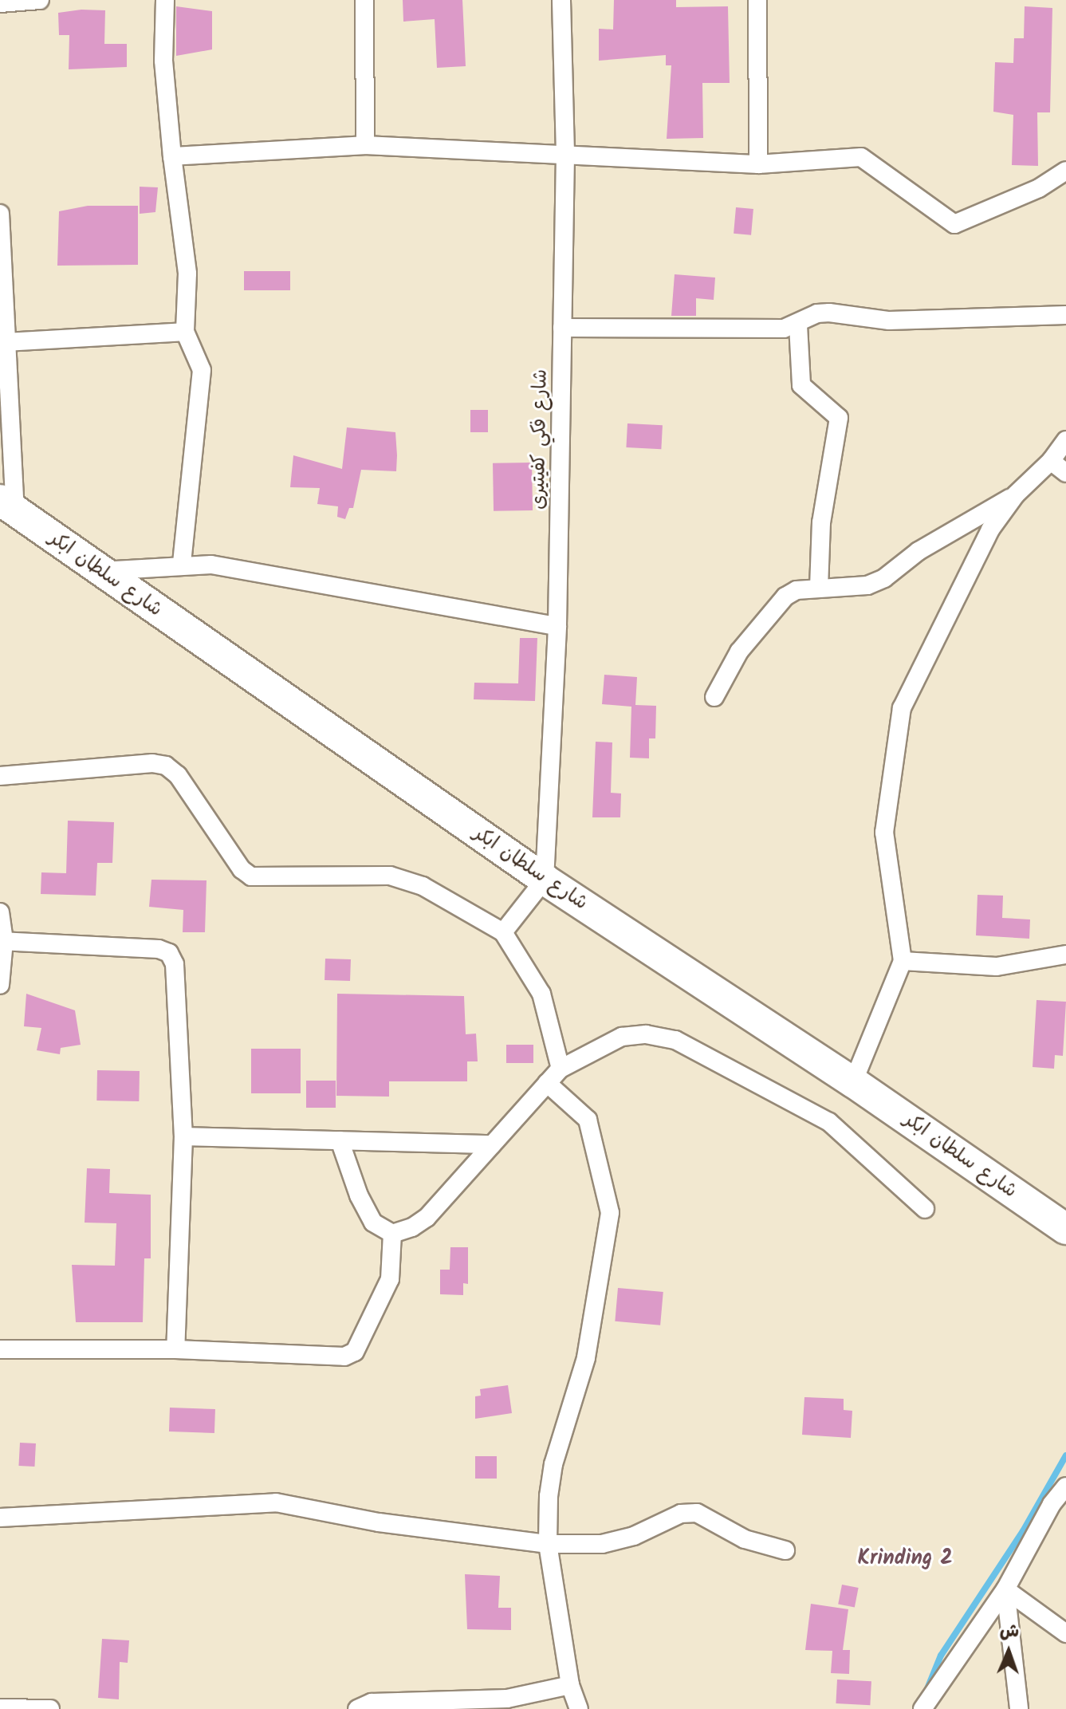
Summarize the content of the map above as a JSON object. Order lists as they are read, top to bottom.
{
  "streets": {
    "highway": ["شارع سلطان ابكر"],
    "street": ["شارع فكي كفيتيرى"]
  },
  "crossings": [
    ["شارع فكي كفيتيرى", "شارع سلطان ابكر"]
  ],
  "districts": ["Krinding 2"],
  "north": "top"
}
